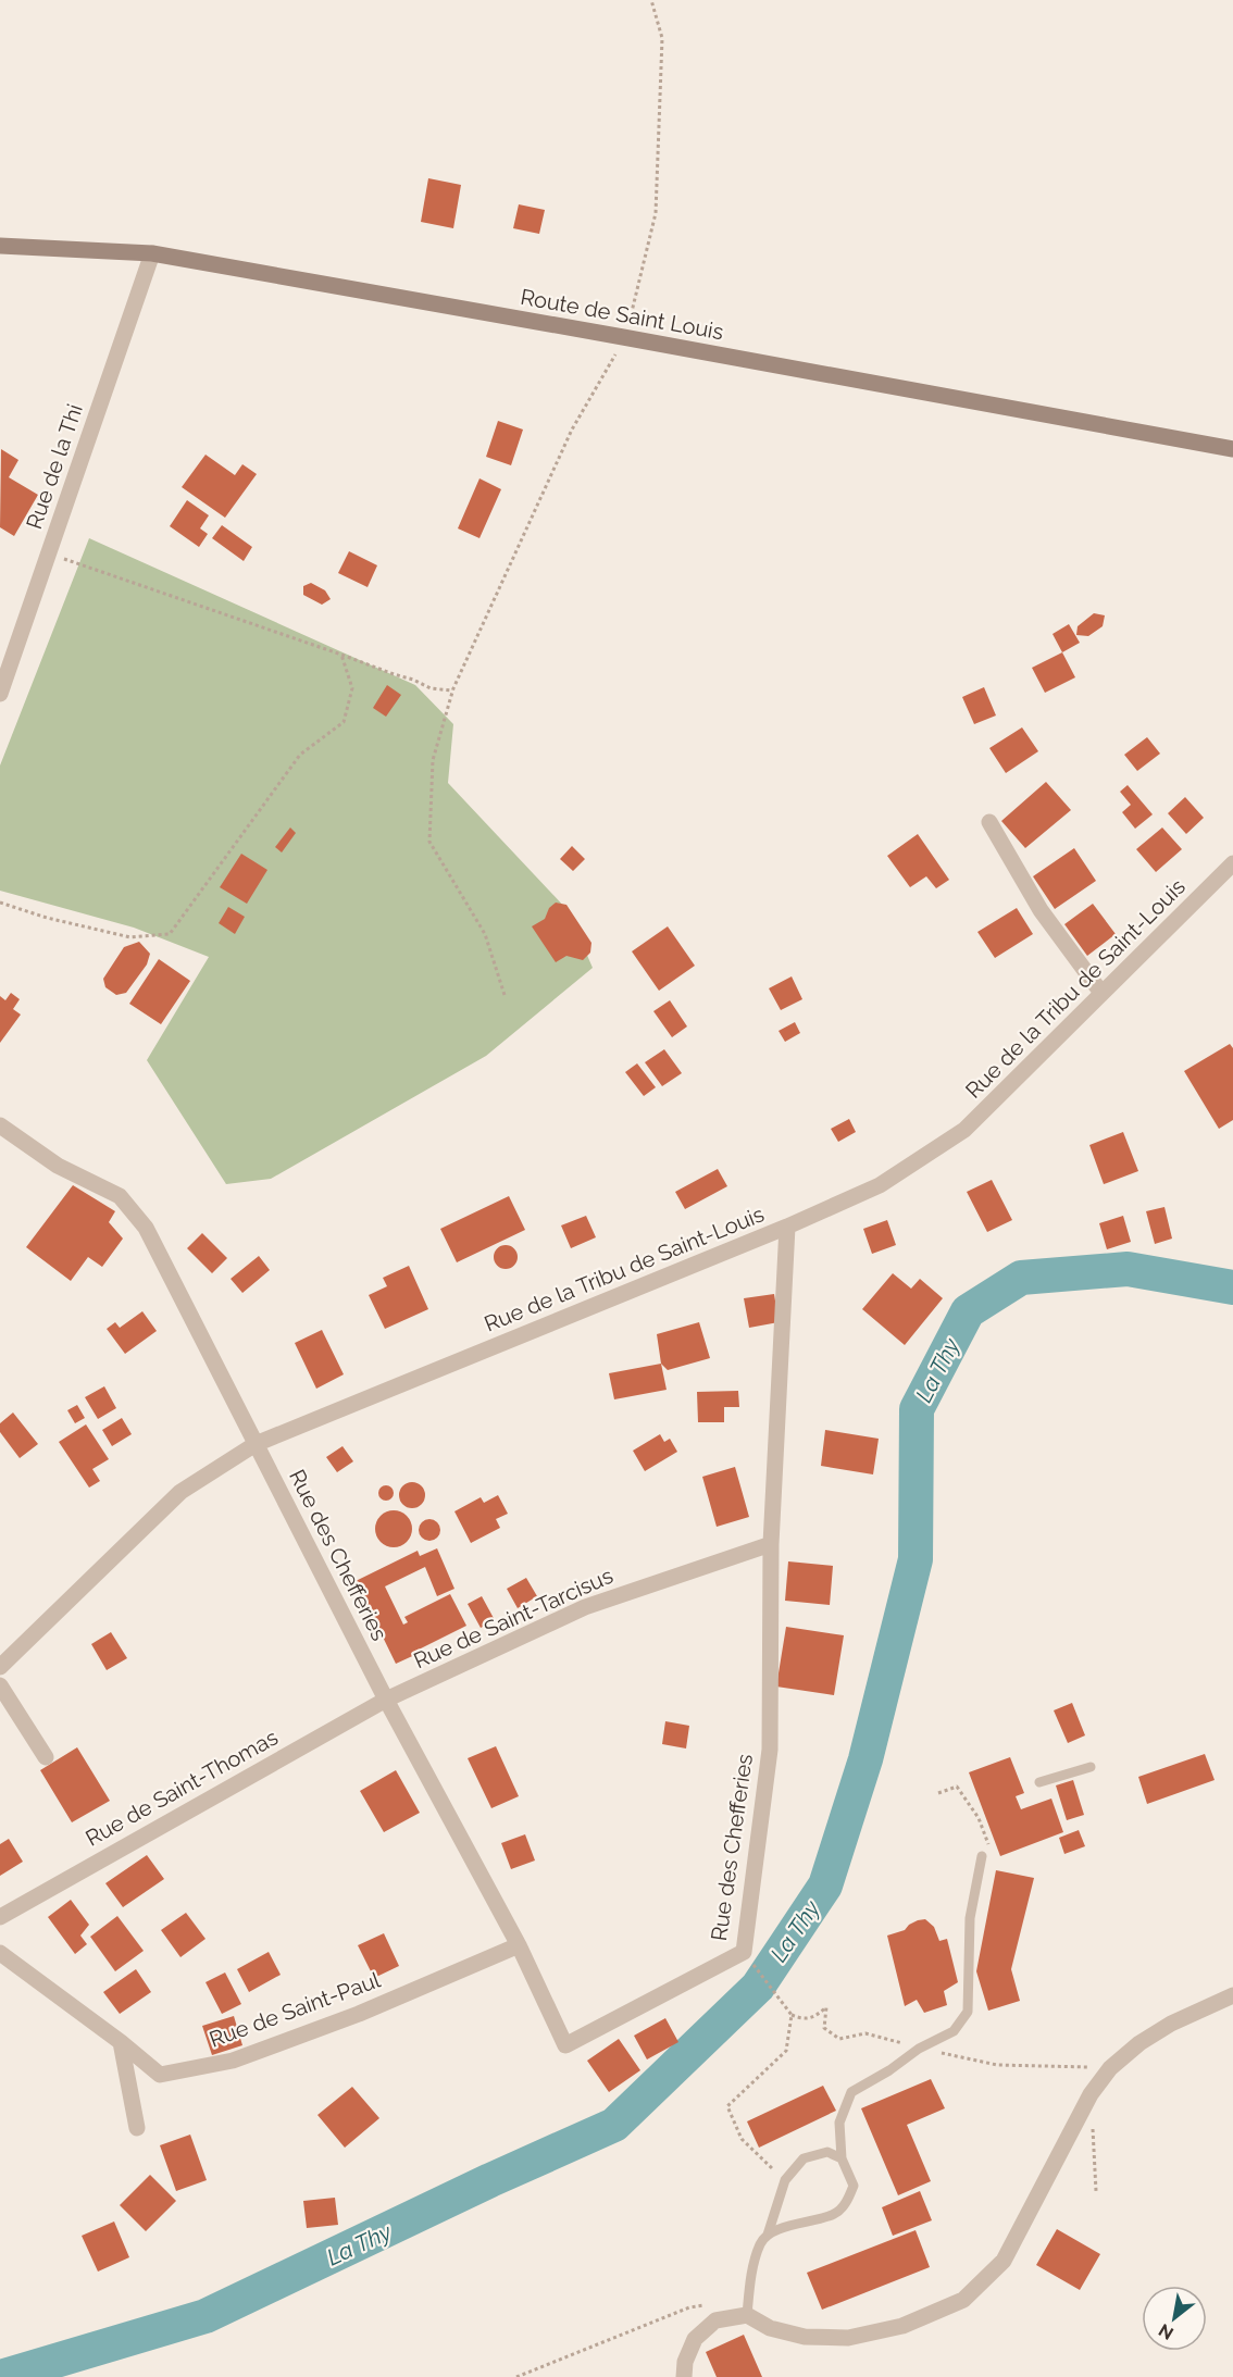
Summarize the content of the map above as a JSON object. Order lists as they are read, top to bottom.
{
  "streets": {
    "main road": ["Route de Saint Louis"],
    "street": [
      "Rue de la Thi",
      "Rue de la Tribu de Saint-Louis",
      "Rue des Chefferies",
      "Rue de Saint-Tarcisus",
      "Rue de Saint-Thomas",
      "Rue de Saint-Paul"
    ]
  },
  "crossings": [
    ["Route de Saint Louis", "Rue de la Thi"],
    ["Rue de la Tribu de Saint-Louis", "Rue des Chefferies"],
    ["Rue des Chefferies", "Rue de Saint-Tarcisus"],
    ["Rue des Chefferies", "Rue de Saint-Thomas"],
    ["Rue des Chefferies", "Rue de Saint-Paul"],
    ["Rue de Saint-Tarcisus", "Rue de Saint-Thomas"]
  ],
  "water": ["La Thy"],
  "north": "bottom left"
}
